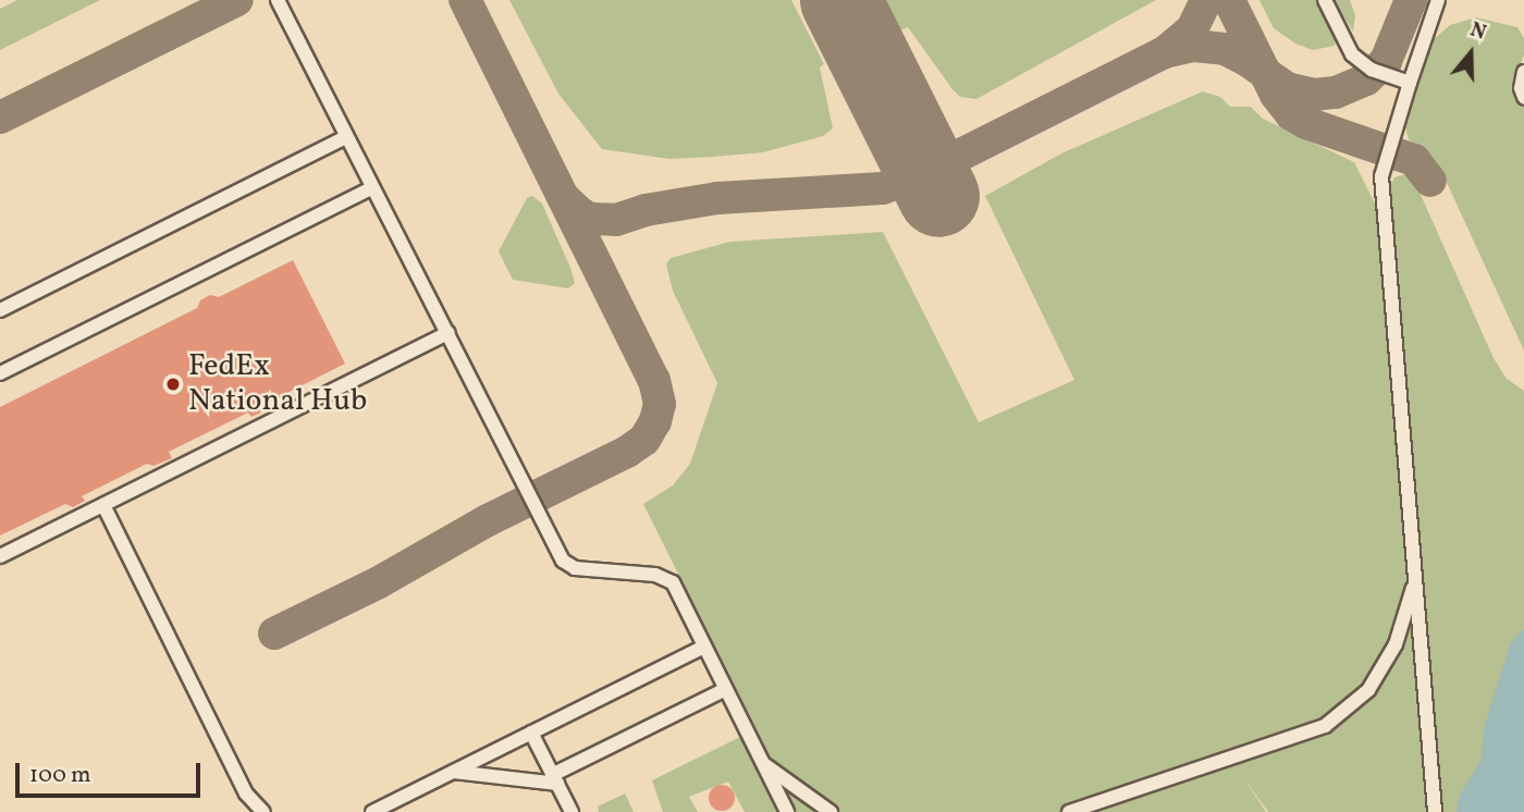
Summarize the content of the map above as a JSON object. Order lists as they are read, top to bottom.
{
  "places": ["FedEx National Hub"],
  "scale_bar": "100 m",
  "north": "top"
}
